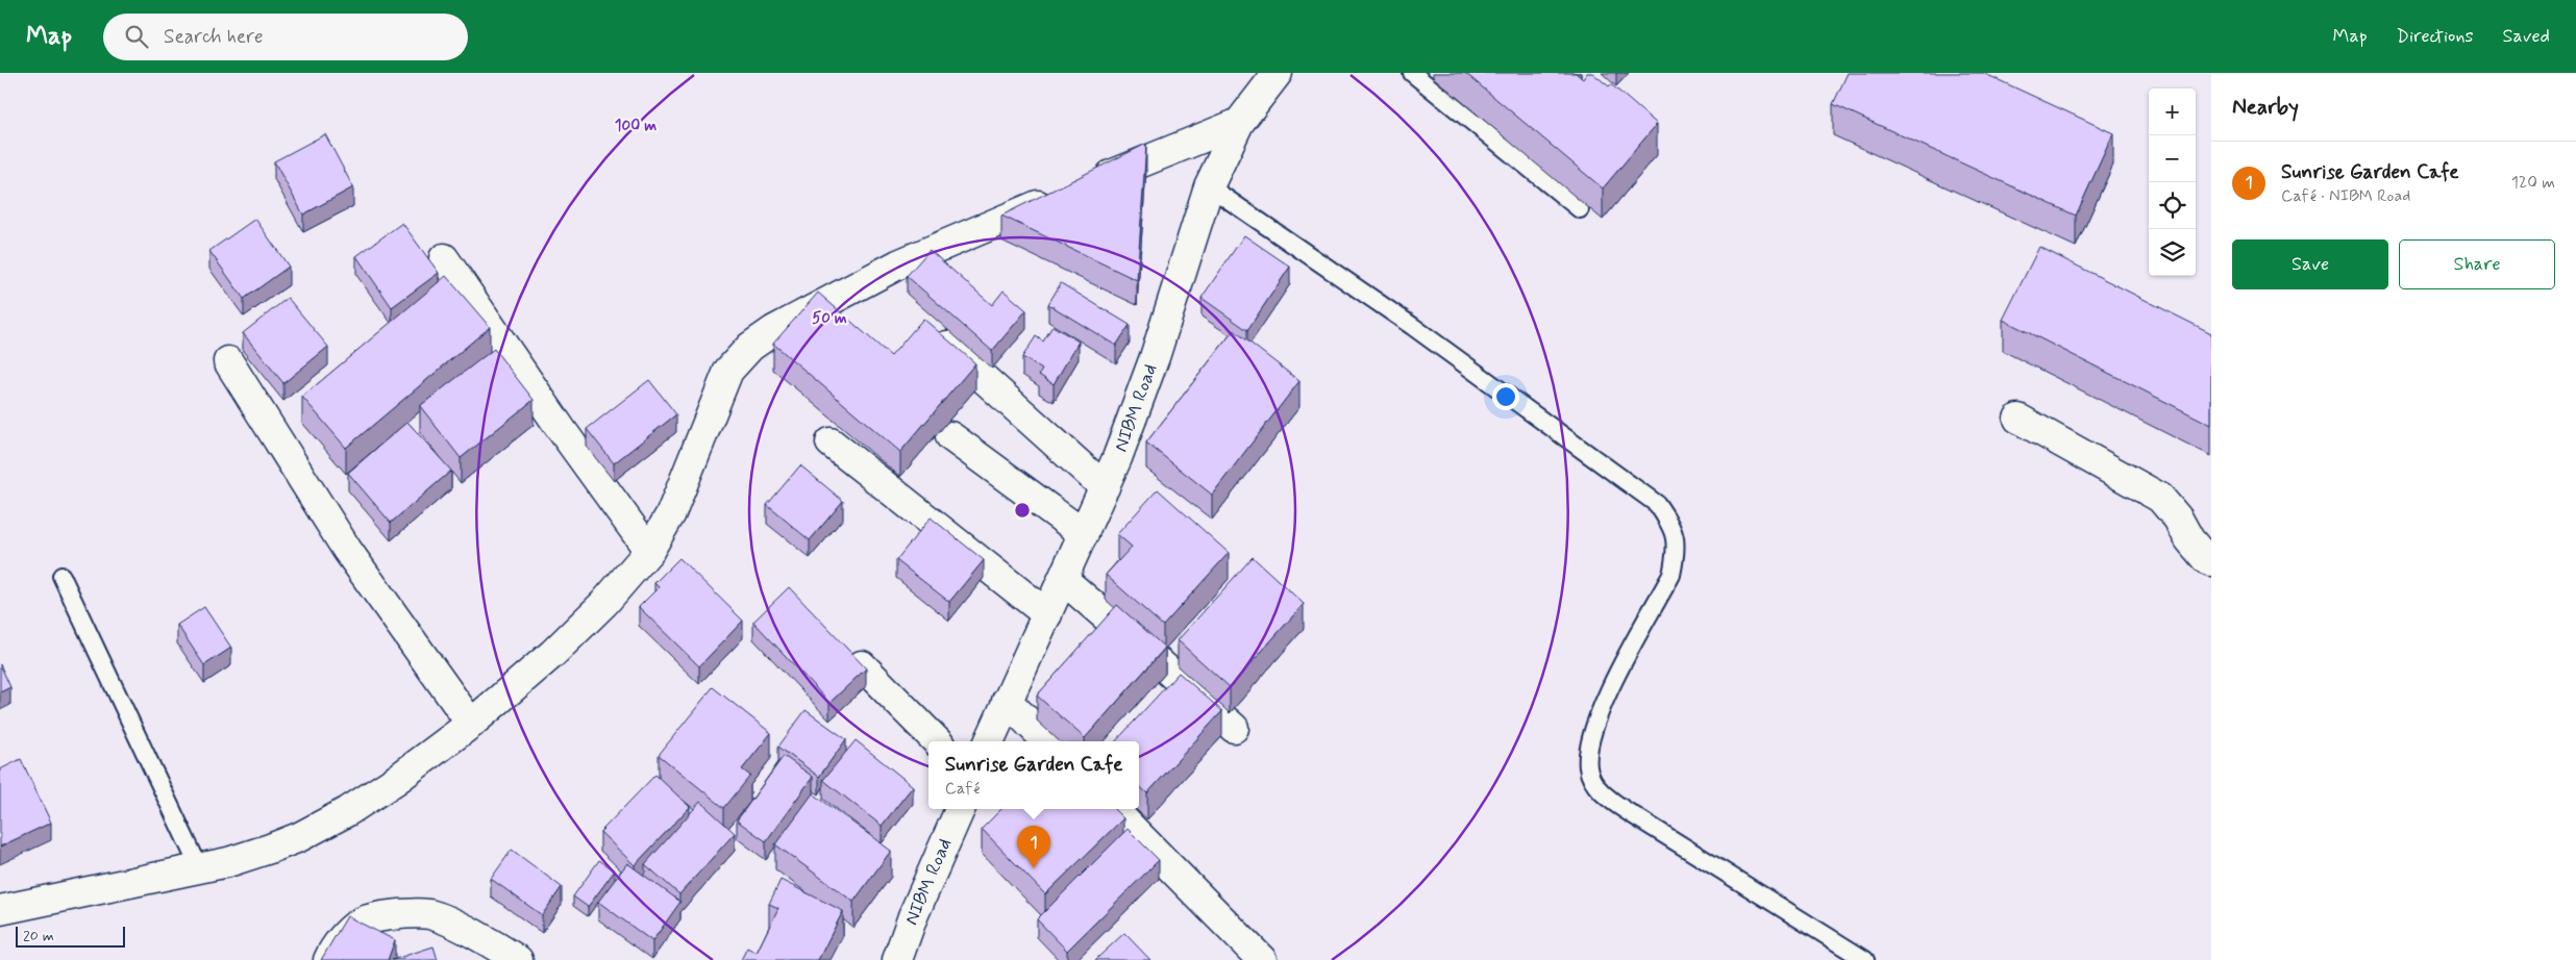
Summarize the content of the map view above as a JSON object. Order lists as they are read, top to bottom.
{
  "streets": {
    "street": ["NIBM Road"]
  },
  "scale_bar": "20 m",
  "page": {
    "header": "Map",
    "search": "Search here",
    "nav": ["Map", "Directions", "Saved"],
    "heading": "Nearby",
    "map_buttons": ["+", "−"],
    "list": [
      {
        "mark": "1",
        "name": "Sunrise Garden Cafe",
        "note": "Café · NIBM Road",
        "value": "120 m"
      }
    ],
    "buttons": ["Save", "Share"],
    "popup": ["Sunrise Garden Cafe", "Café"],
    "pins": "1",
    "scale": "20 m"
  },
  "rings": ["100 m", "50 m"]
}
